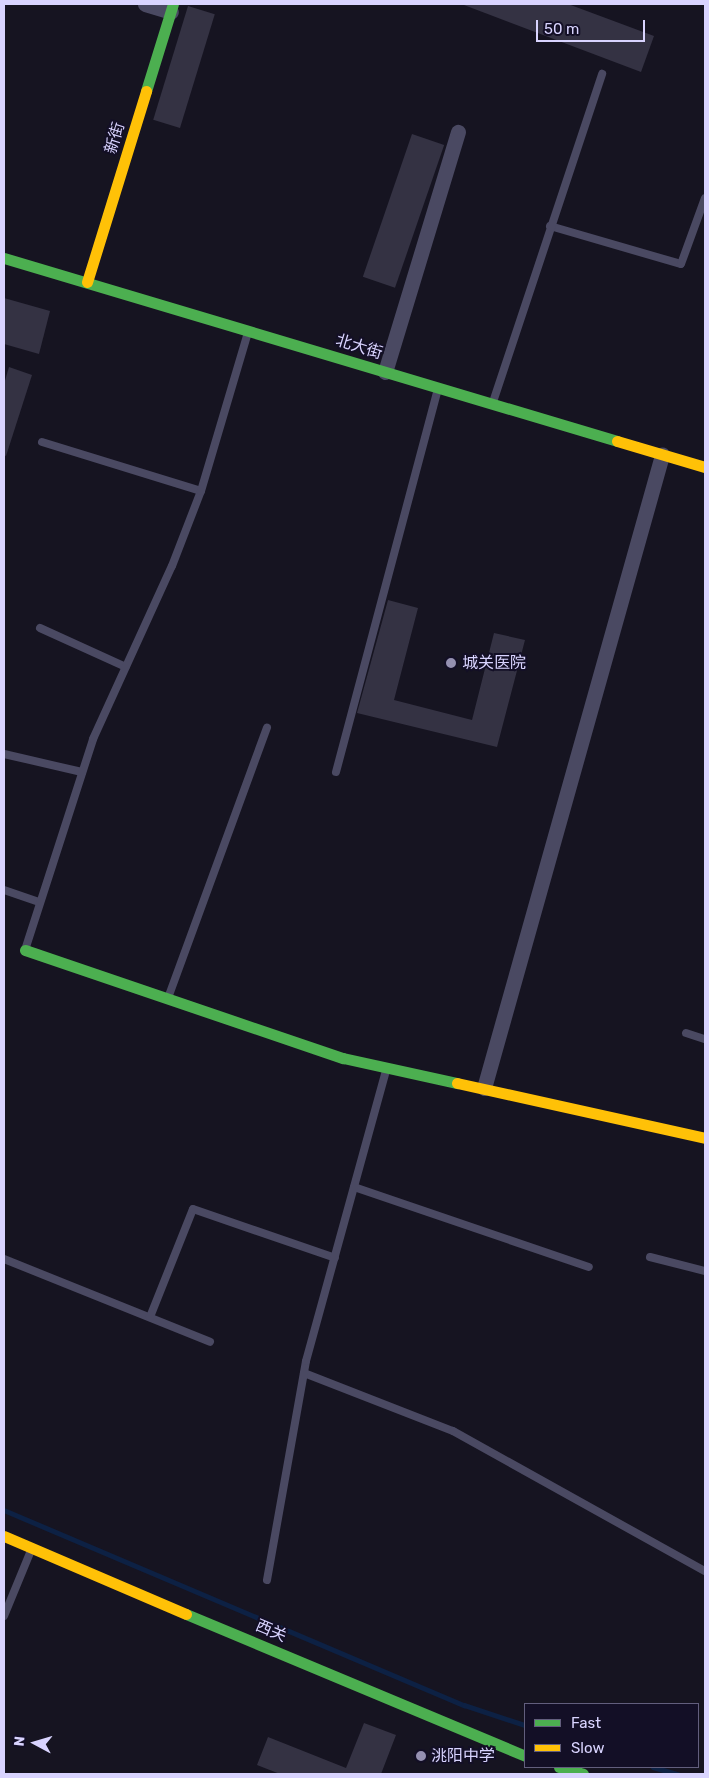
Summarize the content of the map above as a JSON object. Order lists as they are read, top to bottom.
{
  "streets": {
    "street": ["新街", "北大街", "西关"]
  },
  "crossings": [
    ["新街", "北大街"]
  ],
  "places": ["城关医院", "洮阳中学"],
  "legend": ["Fast", "Slow"],
  "scale_bar": "50 m",
  "north": "left"
}
